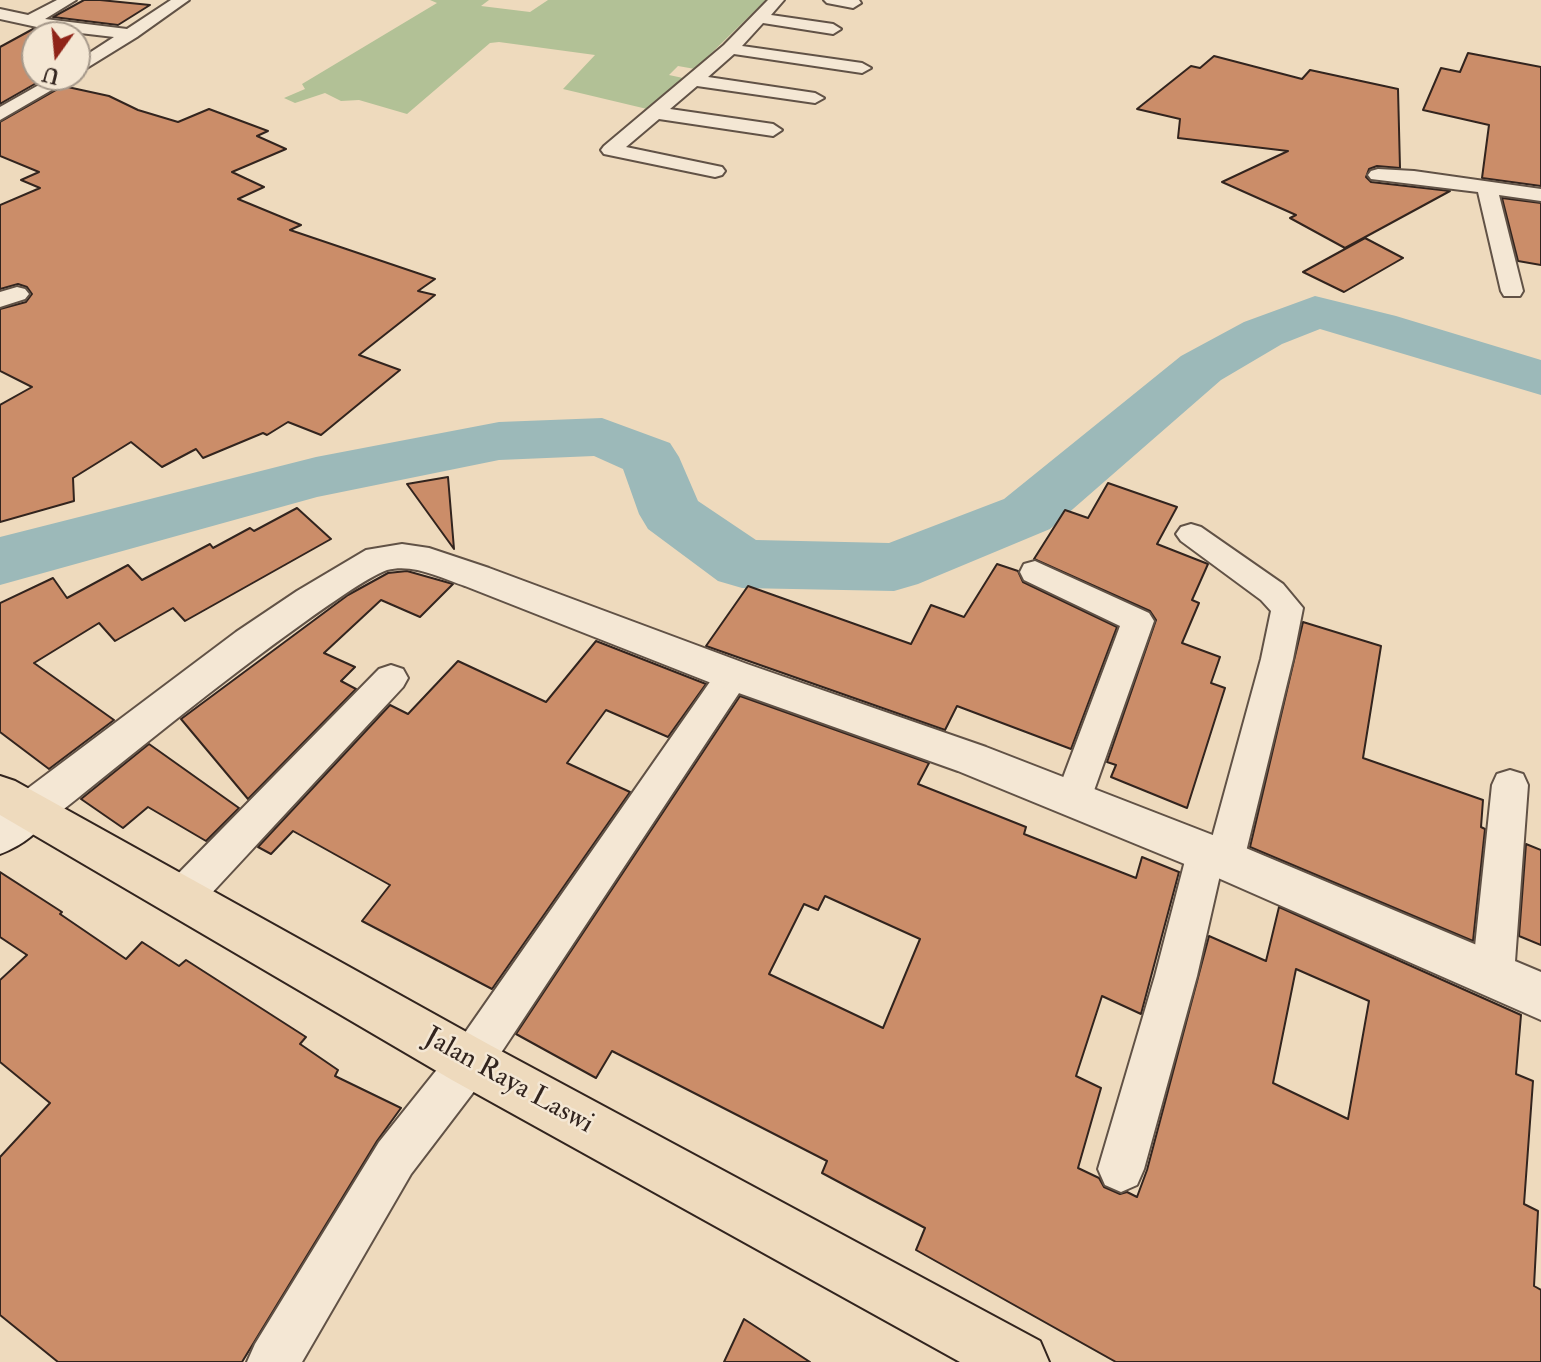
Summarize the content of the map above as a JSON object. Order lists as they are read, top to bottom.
{
  "streets": {
    "main road": ["Jalan Raya Laswi"]
  },
  "north": "bottom"
}
